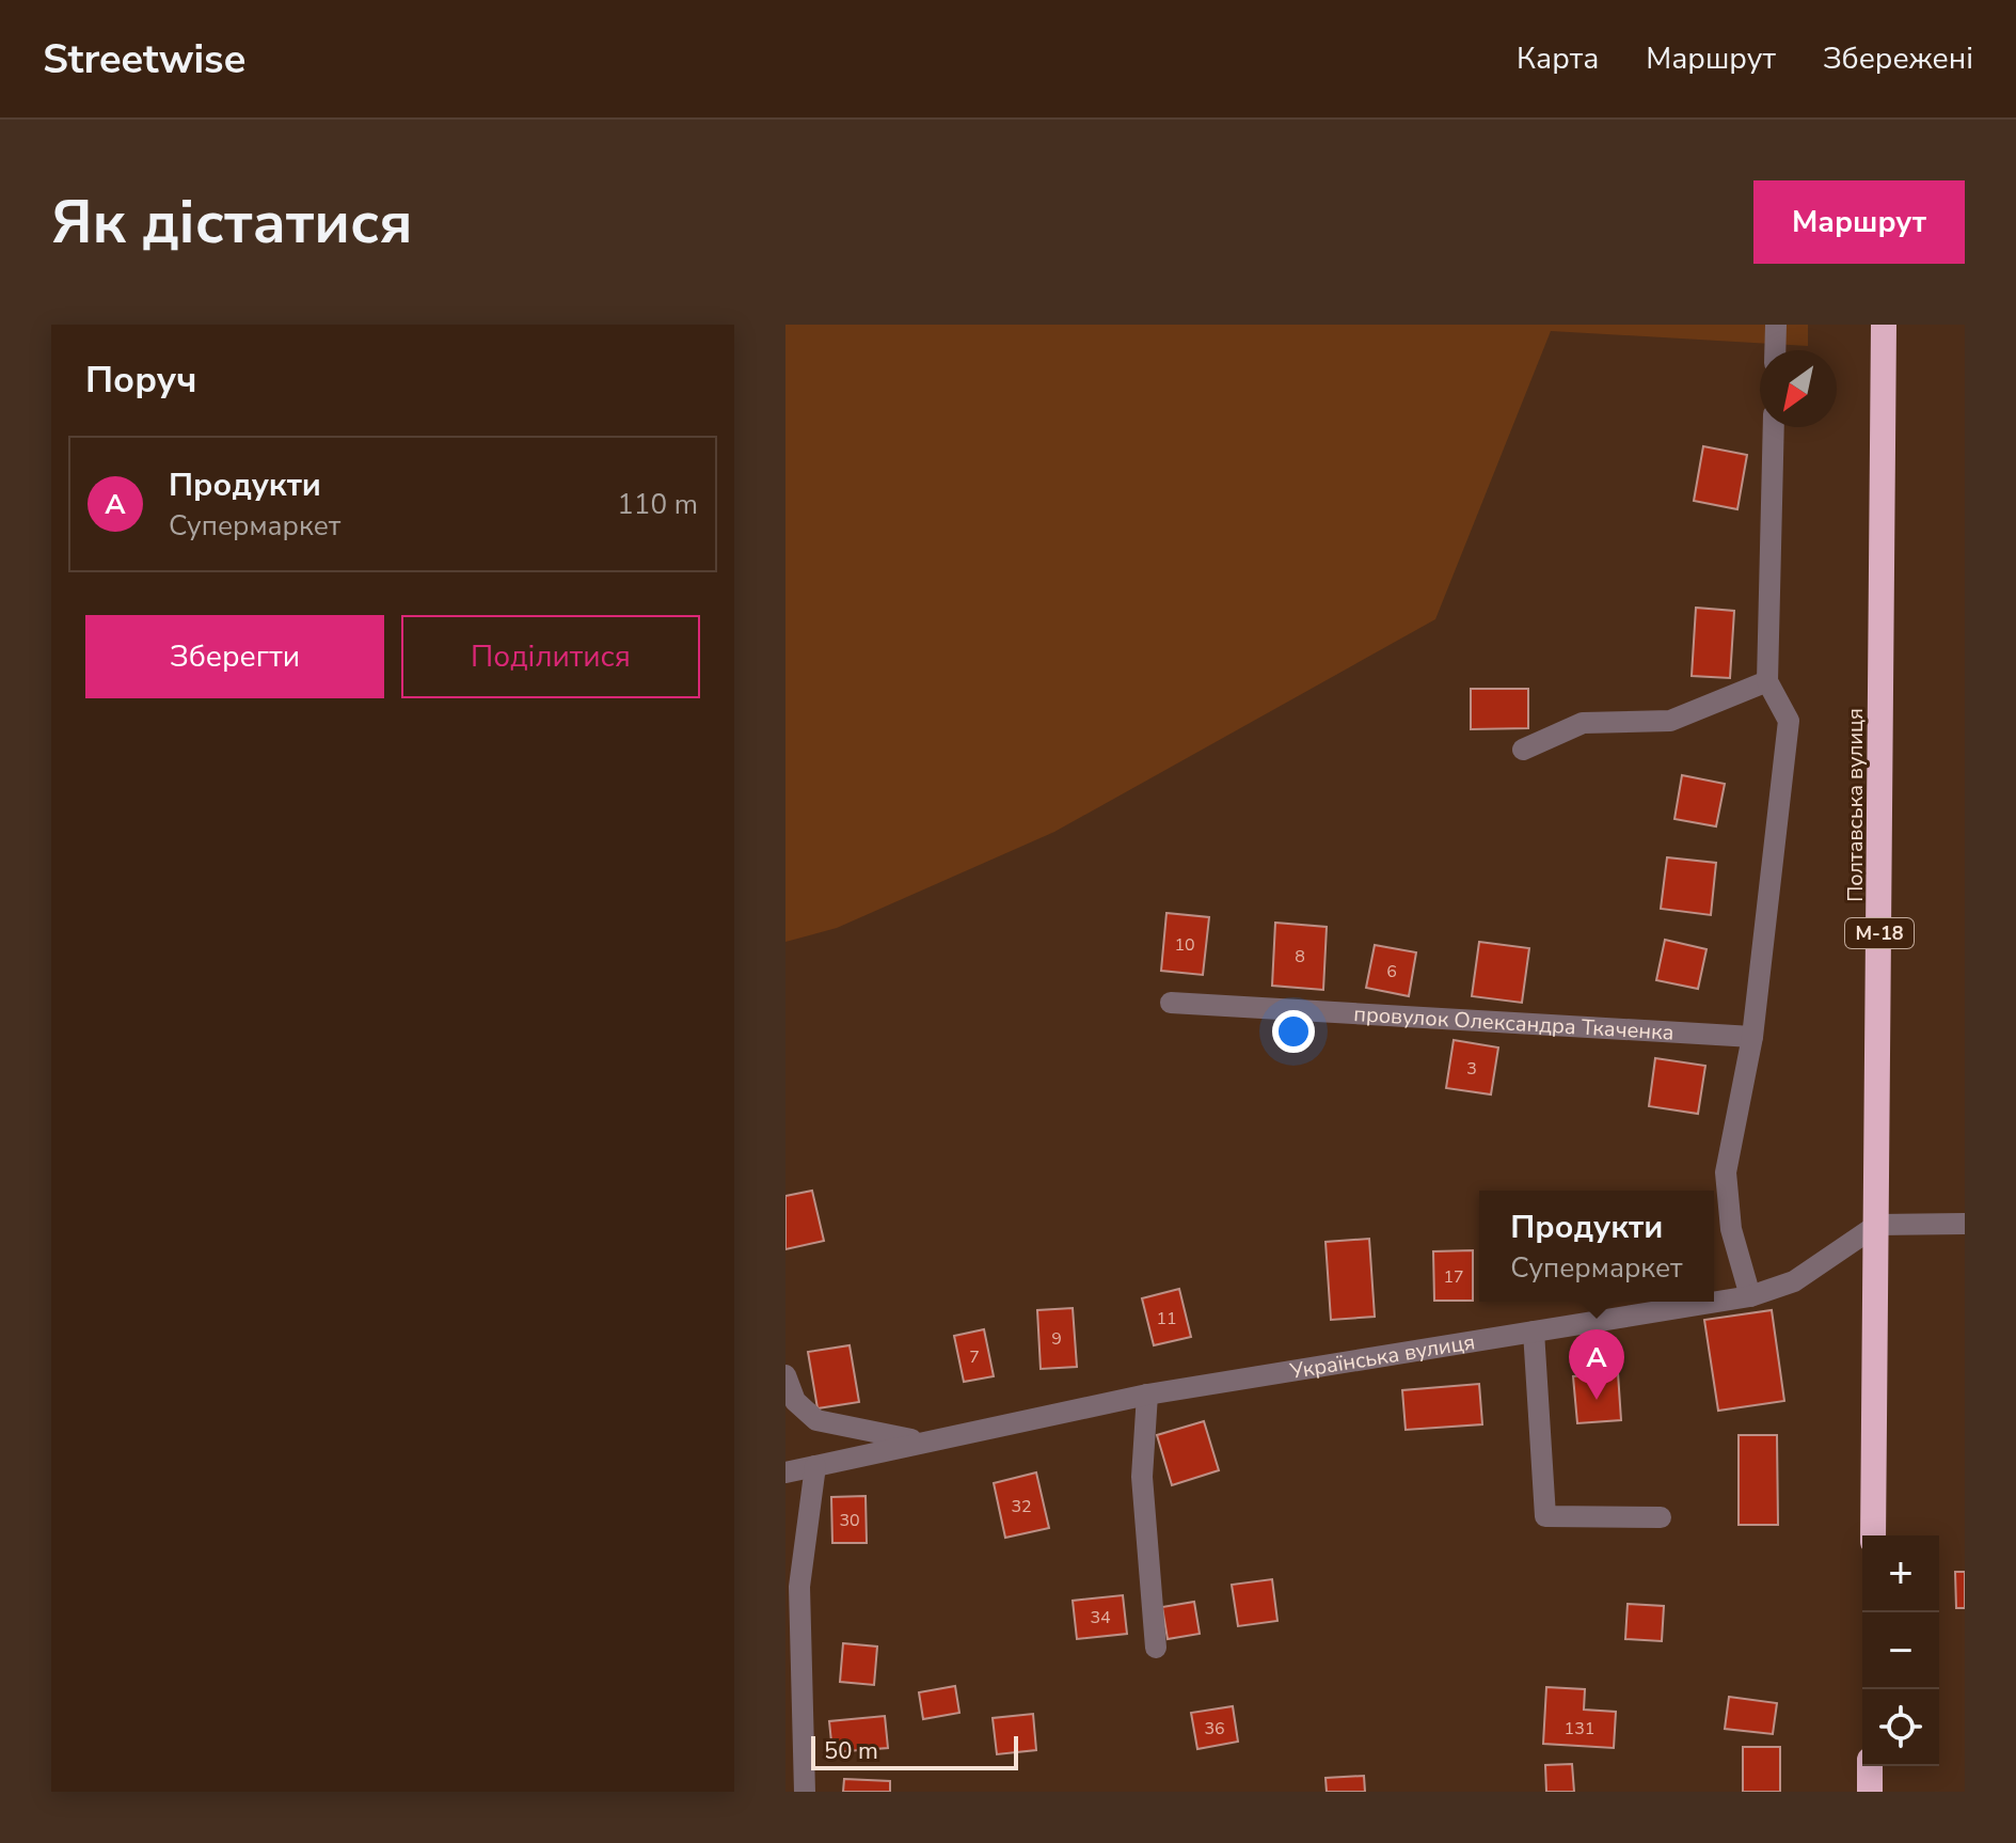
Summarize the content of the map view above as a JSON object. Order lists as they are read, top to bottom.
{
  "streets": {
    "highway": ["Полтавська вулиця", "М-18"],
    "street": ["провулок Олександра Ткаченка", "Українська вулиця"]
  },
  "crossings": [
    ["Полтавська вулиця", "Українська вулиця"]
  ],
  "house_numbers": [
    "10",
    "8",
    "6",
    "3",
    "17",
    "11",
    "9",
    "7",
    "32",
    "30",
    "34",
    "36",
    "131"
  ],
  "scale_bar": "50 m",
  "north": "bottom left",
  "page": {
    "header": "Streetwise",
    "nav": ["Карта", "Маршрут", "Збережені"],
    "buttons": [
      "Маршрут",
      ["Зберегти", "Поділитися"]
    ],
    "title": "Як дістатися",
    "heading": "Поруч",
    "list": [
      {
        "mark": "A",
        "name": "Продукти",
        "note": "Супермаркет",
        "value": "110 m"
      }
    ],
    "popup": ["Продукти", "Супермаркет"],
    "pins": "A",
    "map_buttons": ["+", "−"],
    "scale": "50 m"
  }
}
